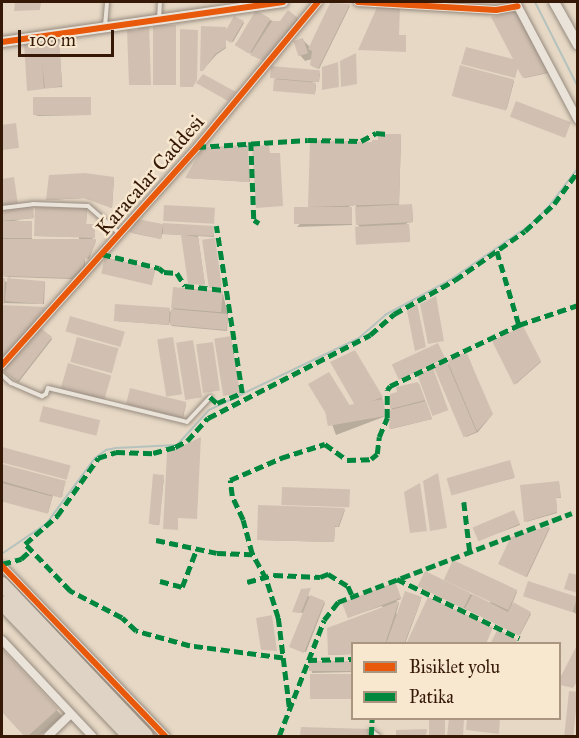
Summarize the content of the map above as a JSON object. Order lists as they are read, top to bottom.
{
  "streets": {
    "street": ["Karacalar Caddesi"]
  },
  "legend": ["Bisiklet yolu", "Patika"],
  "scale_bar": "100 m"
}
